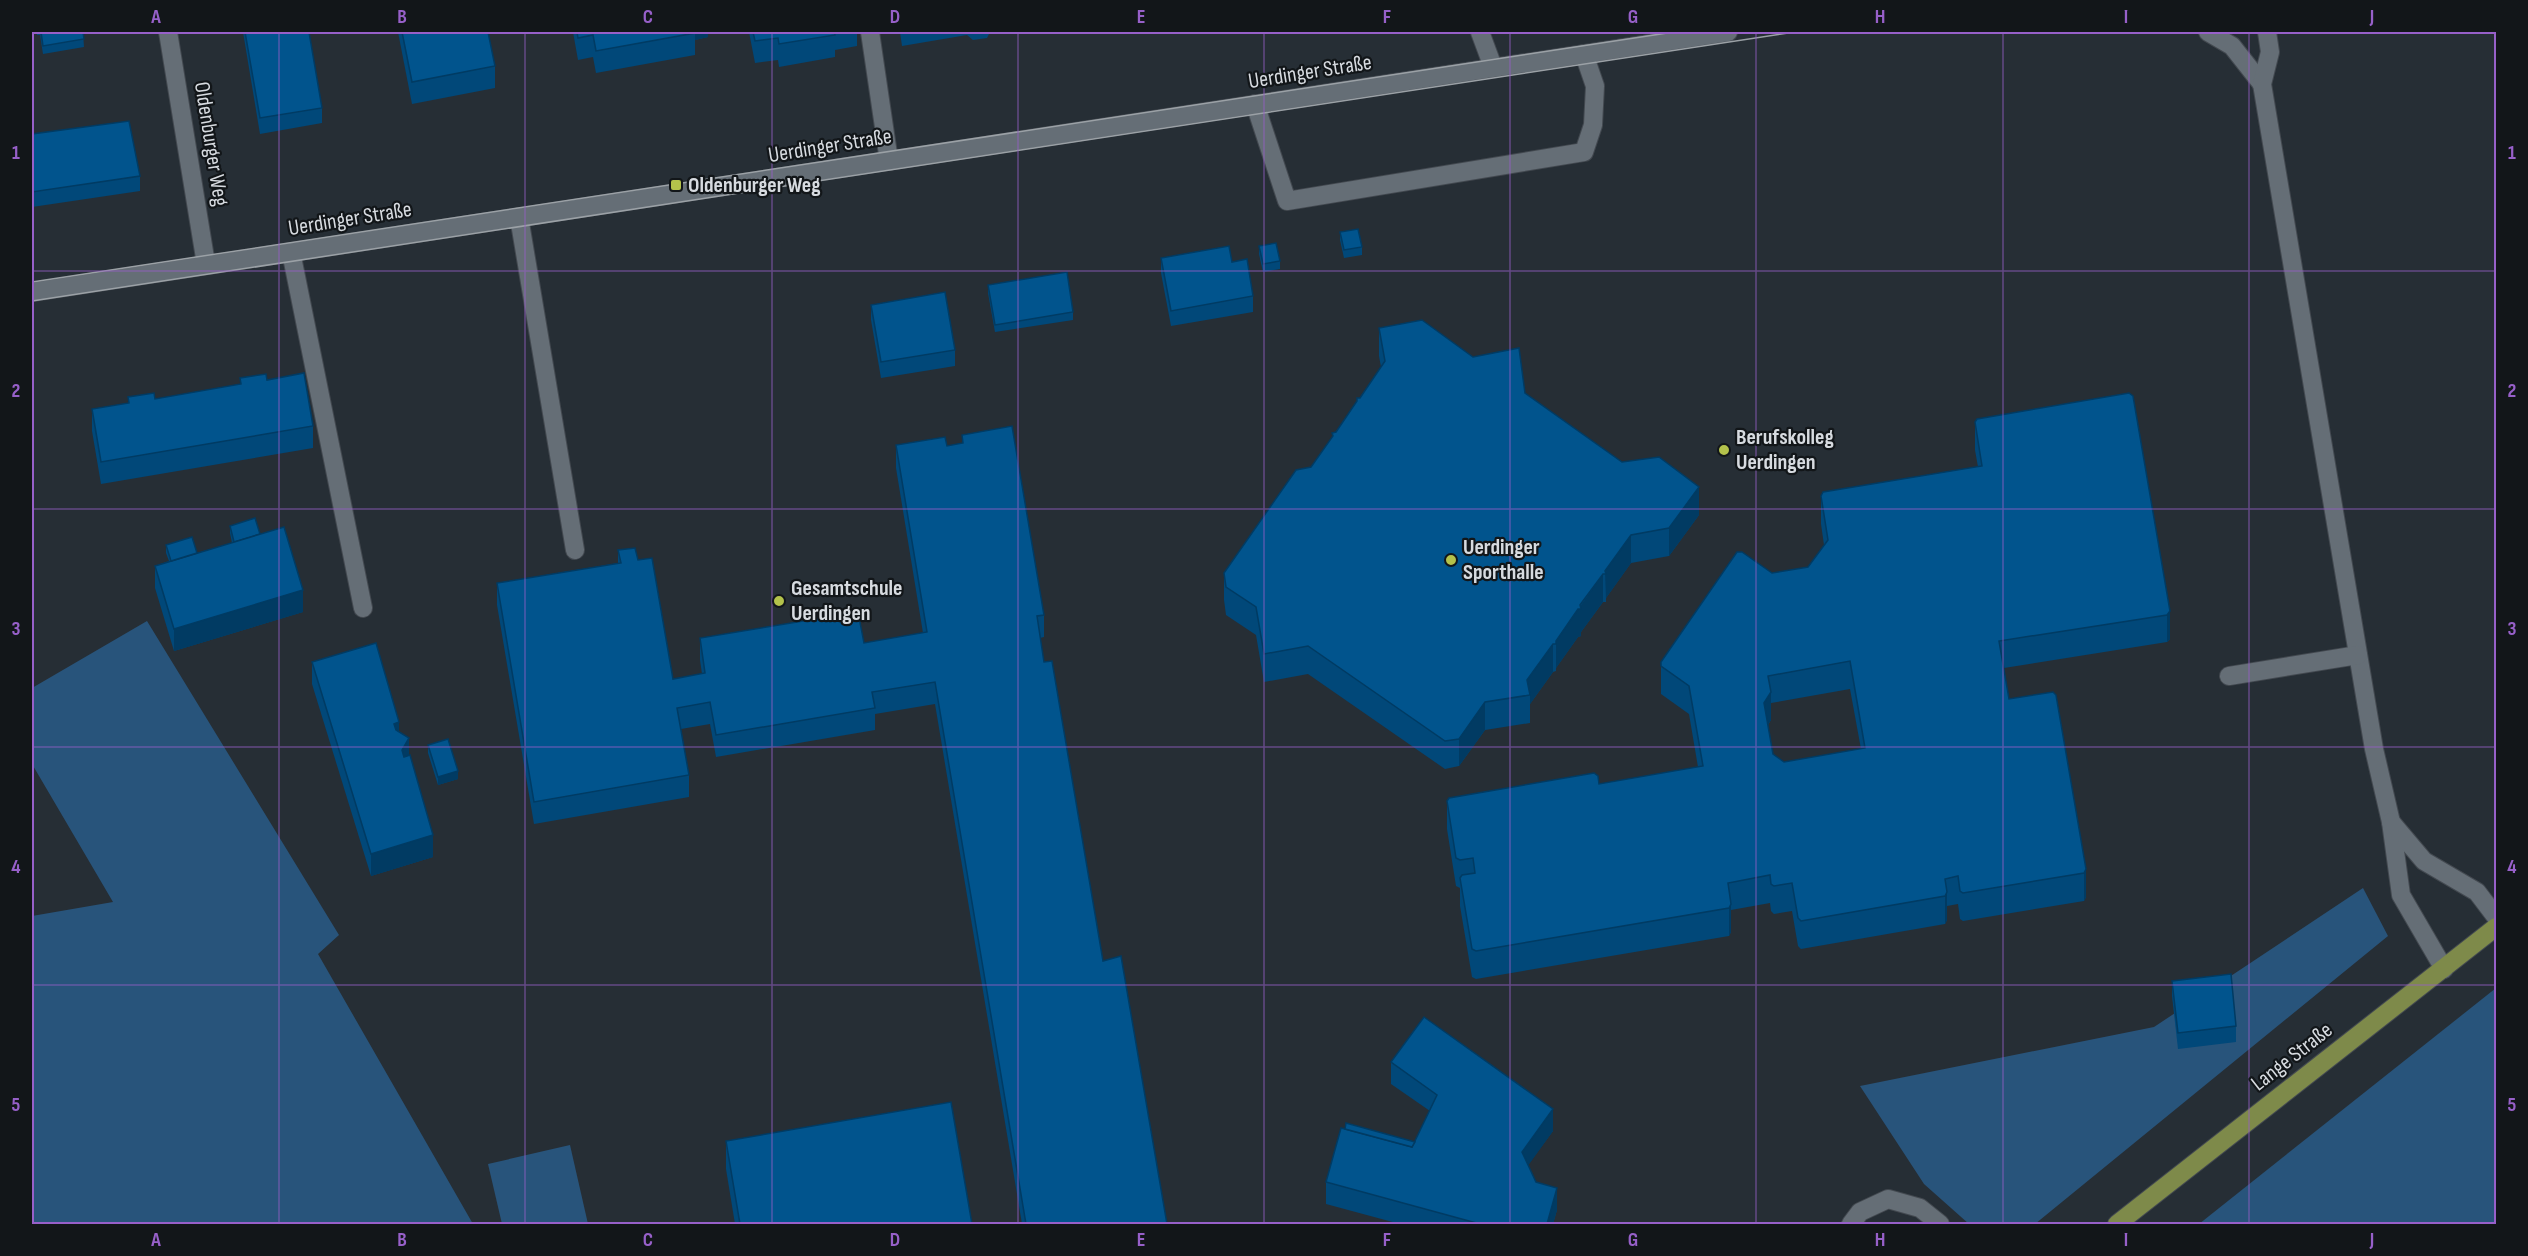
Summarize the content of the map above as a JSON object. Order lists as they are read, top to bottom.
{
  "streets": {
    "main road": ["Lange Straße"],
    "street": ["Uerdinger Straße", "Oldenburger Weg"]
  },
  "crossings": [
    ["Uerdinger Straße", "Oldenburger Weg"]
  ],
  "places": {
    "transit": ["Oldenburger Weg"],
    "other": ["Berufskolleg Uerdingen", "Uerdinger Sporthalle", "Gesamtschule Uerdingen"]
  },
  "grid": {
    "columns": [
      "A",
      "B",
      "C",
      "D",
      "E",
      "F",
      "G",
      "H",
      "I",
      "J"
    ],
    "rows": [
      "1",
      "2",
      "3",
      "4",
      "5"
    ]
  }
}
